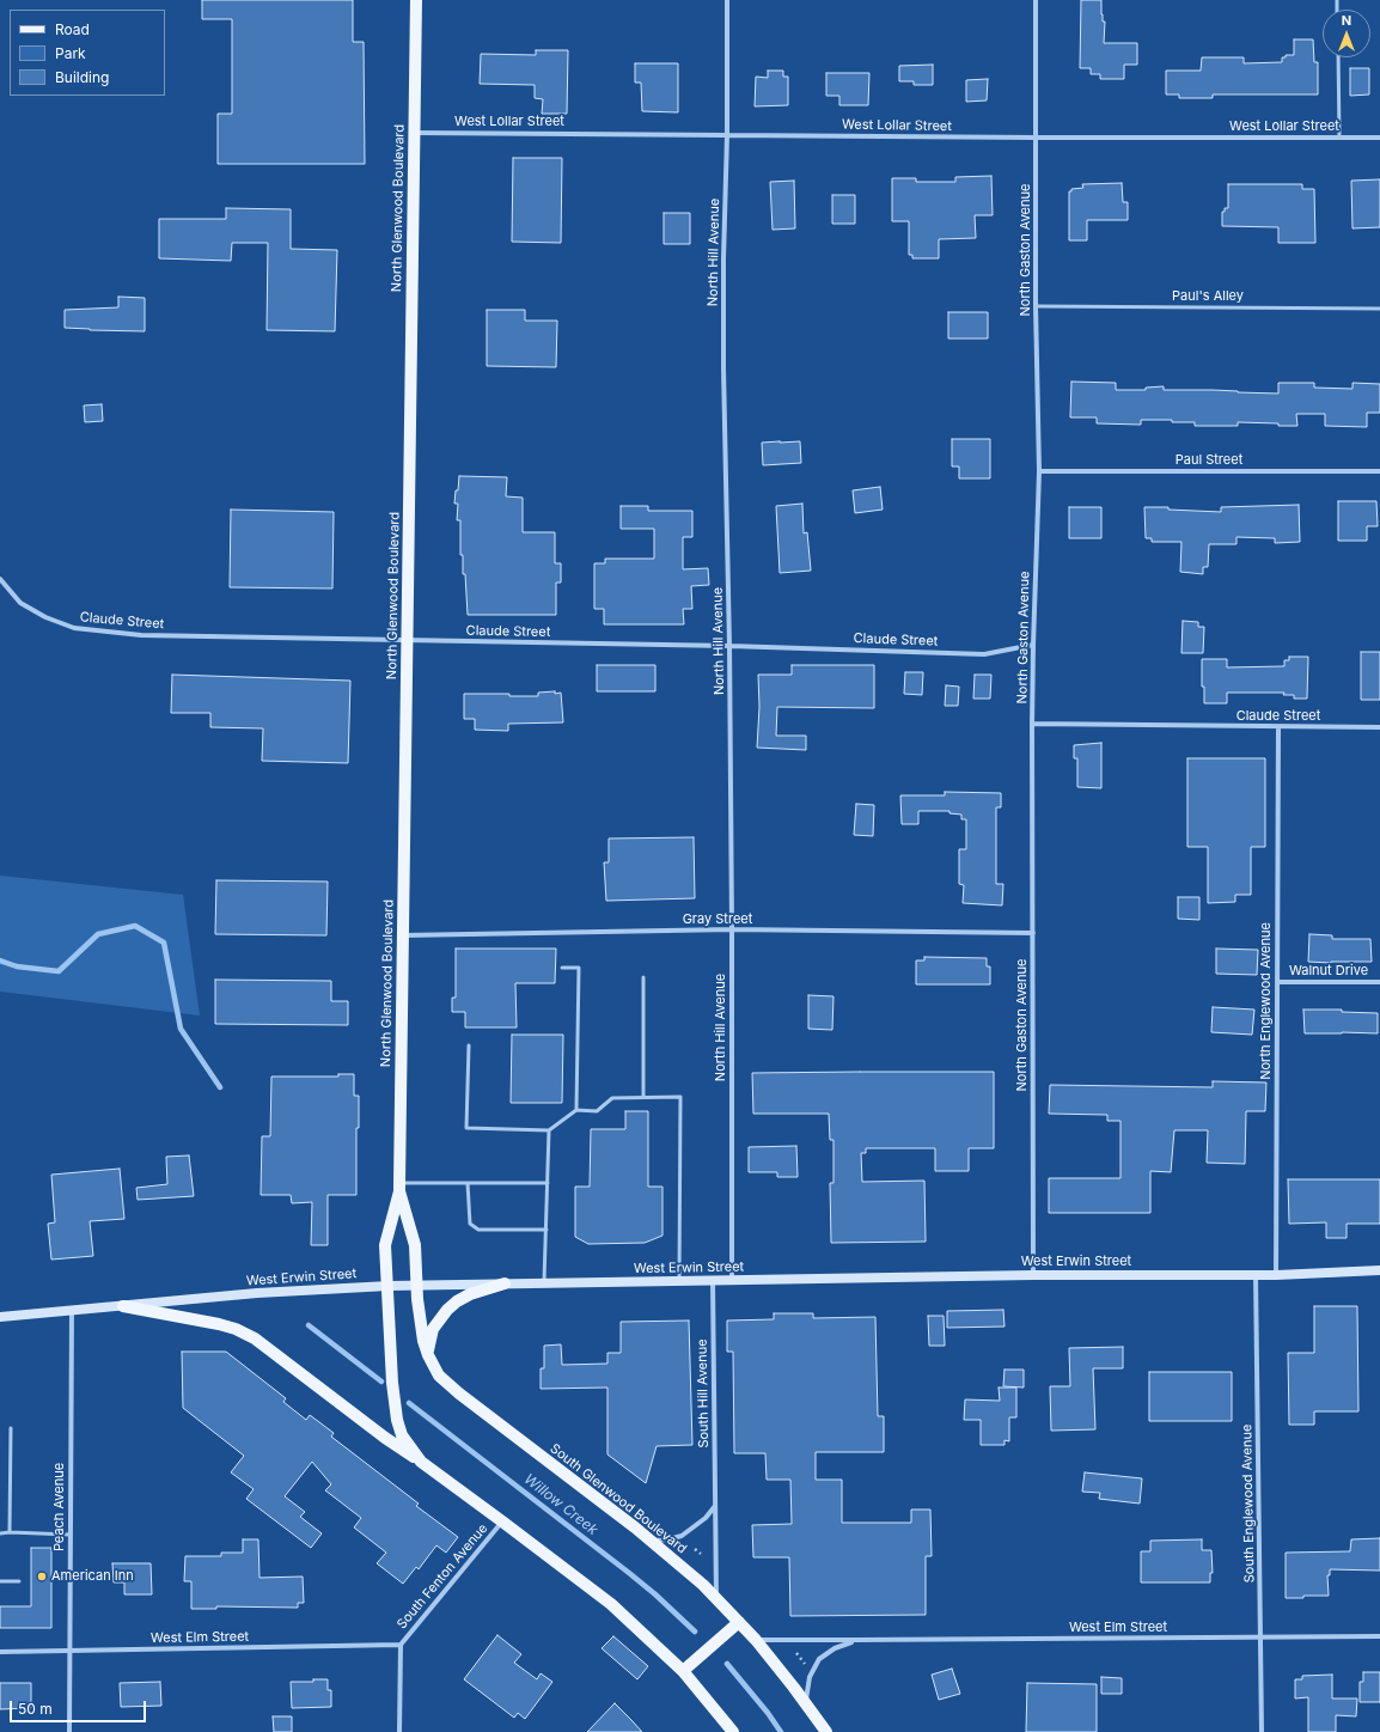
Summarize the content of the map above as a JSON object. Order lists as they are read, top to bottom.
{
  "streets": {
    "main road": ["North Glenwood Boulevard", "West Erwin Street", "South Glenwood Boulevard"],
    "street": [
      "West Lollar Street",
      "North Gaston Avenue",
      "North Hill Avenue",
      "Paul Street",
      "Claude Street",
      "Gray Street",
      "Walnut Drive",
      "North Englewood Avenue",
      "South Hill Avenue",
      "South Englewood Avenue",
      "Peach Avenue",
      "South Fenton Avenue",
      "West Elm Street"
    ],
    "lane": ["Paul's Alley"]
  },
  "crossings": [
    ["West Lollar Street", "North Glenwood Boulevard"],
    ["West Lollar Street", "North Gaston Avenue"],
    ["West Lollar Street", "North Hill Avenue"],
    ["North Glenwood Boulevard", "Claude Street"],
    ["North Glenwood Boulevard", "Gray Street"],
    ["North Glenwood Boulevard", "West Erwin Street"],
    ["North Glenwood Boulevard", "South Glenwood Boulevard"],
    ["North Gaston Avenue", "Paul's Alley"],
    ["North Gaston Avenue", "Paul Street"],
    ["North Gaston Avenue", "Claude Street"],
    ["North Gaston Avenue", "Gray Street"],
    ["North Gaston Avenue", "West Erwin Street"],
    ["North Hill Avenue", "Claude Street"],
    ["North Hill Avenue", "Gray Street"],
    ["North Hill Avenue", "West Erwin Street"],
    ["Claude Street", "North Englewood Avenue"],
    ["Walnut Drive", "North Englewood Avenue"],
    ["North Englewood Avenue", "West Erwin Street"],
    ["West Erwin Street", "South Hill Avenue"],
    ["West Erwin Street", "South Glenwood Boulevard"],
    ["West Erwin Street", "South Englewood Avenue"],
    ["West Erwin Street", "Peach Avenue"],
    ["South Hill Avenue", "South Glenwood Boulevard"],
    ["South Glenwood Boulevard", "West Elm Street"],
    ["South Englewood Avenue", "West Elm Street"],
    ["Peach Avenue", "West Elm Street"],
    ["South Fenton Avenue", "West Elm Street"]
  ],
  "water": ["Willow Creek"],
  "places": ["American Inn"],
  "legend": ["Road", "Park", "Building"],
  "scale_bar": "50 m",
  "north": "top"
}
